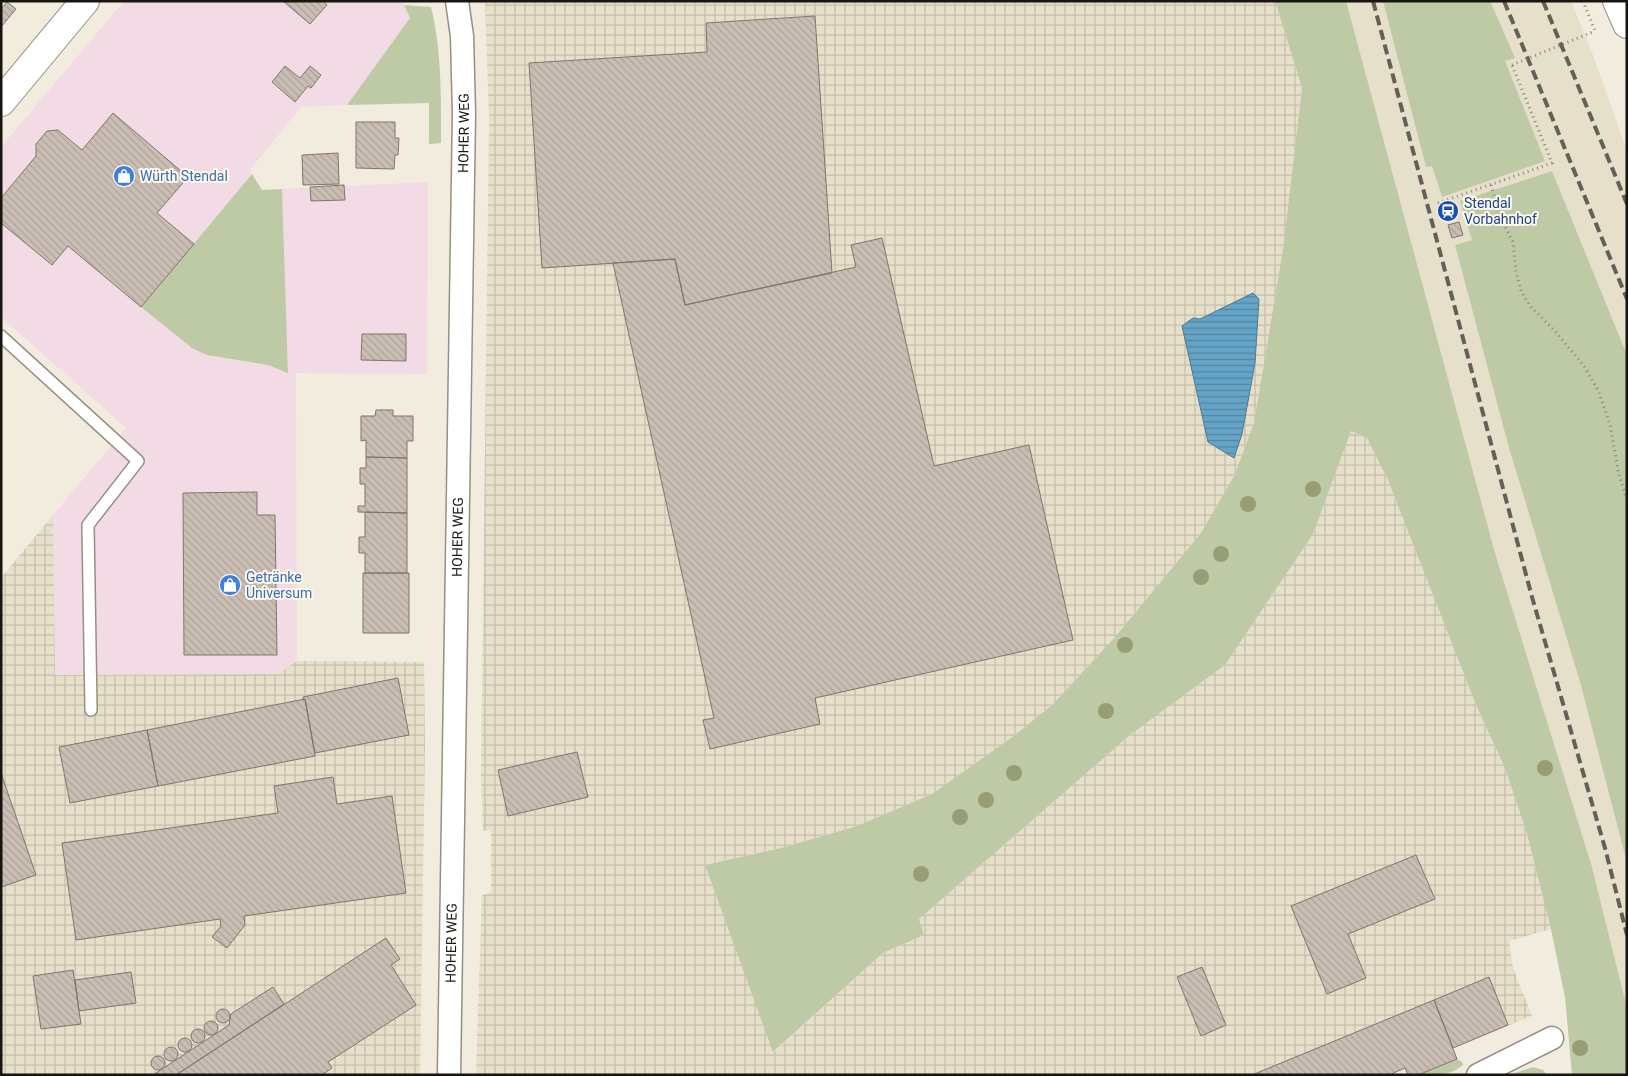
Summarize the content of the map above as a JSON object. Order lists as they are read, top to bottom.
{
  "streets": {
    "street": ["HOHER WEG"]
  },
  "places": {
    "shop": ["Würth Stendal", "Getränke Universum"],
    "station": ["Stendal Vorbahnhof"]
  }
}
